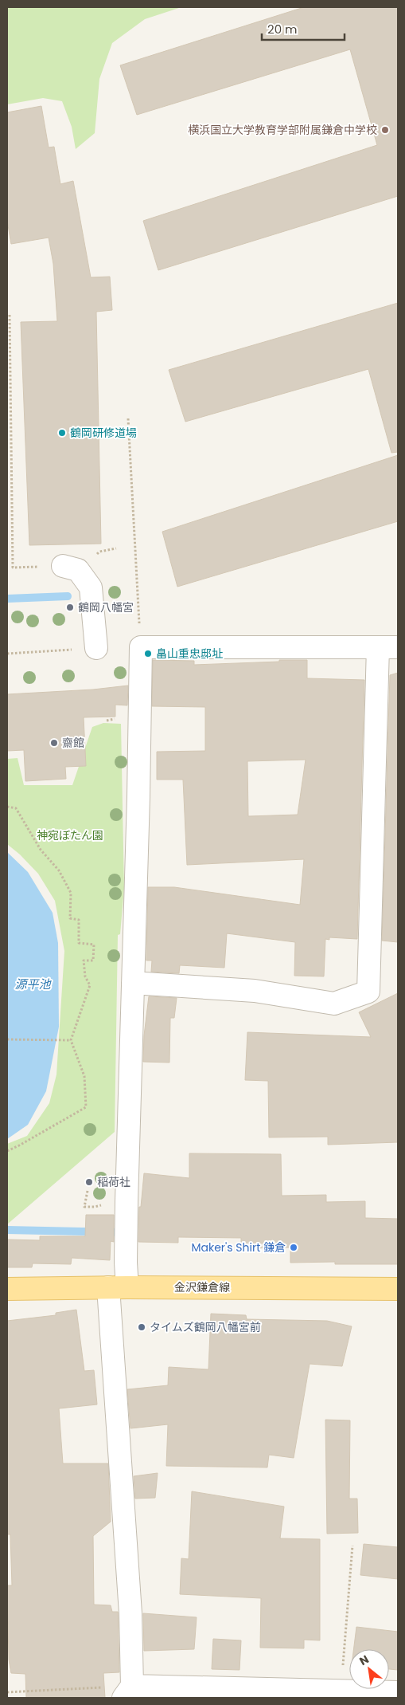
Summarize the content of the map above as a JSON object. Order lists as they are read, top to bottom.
{
  "streets": {
    "main road": ["金沢鎌倉線"]
  },
  "water": ["源平池"],
  "parks": ["神宛ぼたん園"],
  "places": [
    "横浜国立大学教育学部附属鎌倉中学校",
    "鶴岡研修道場",
    "鶴岡八幡宮",
    "畠山重忠邸址",
    "齋館",
    "稲荷社",
    "Maker's Shirt 鎌倉",
    "タイムズ鶴岡八幡宮前"
  ],
  "scale_bar": "20 m",
  "north": "top left"
}
